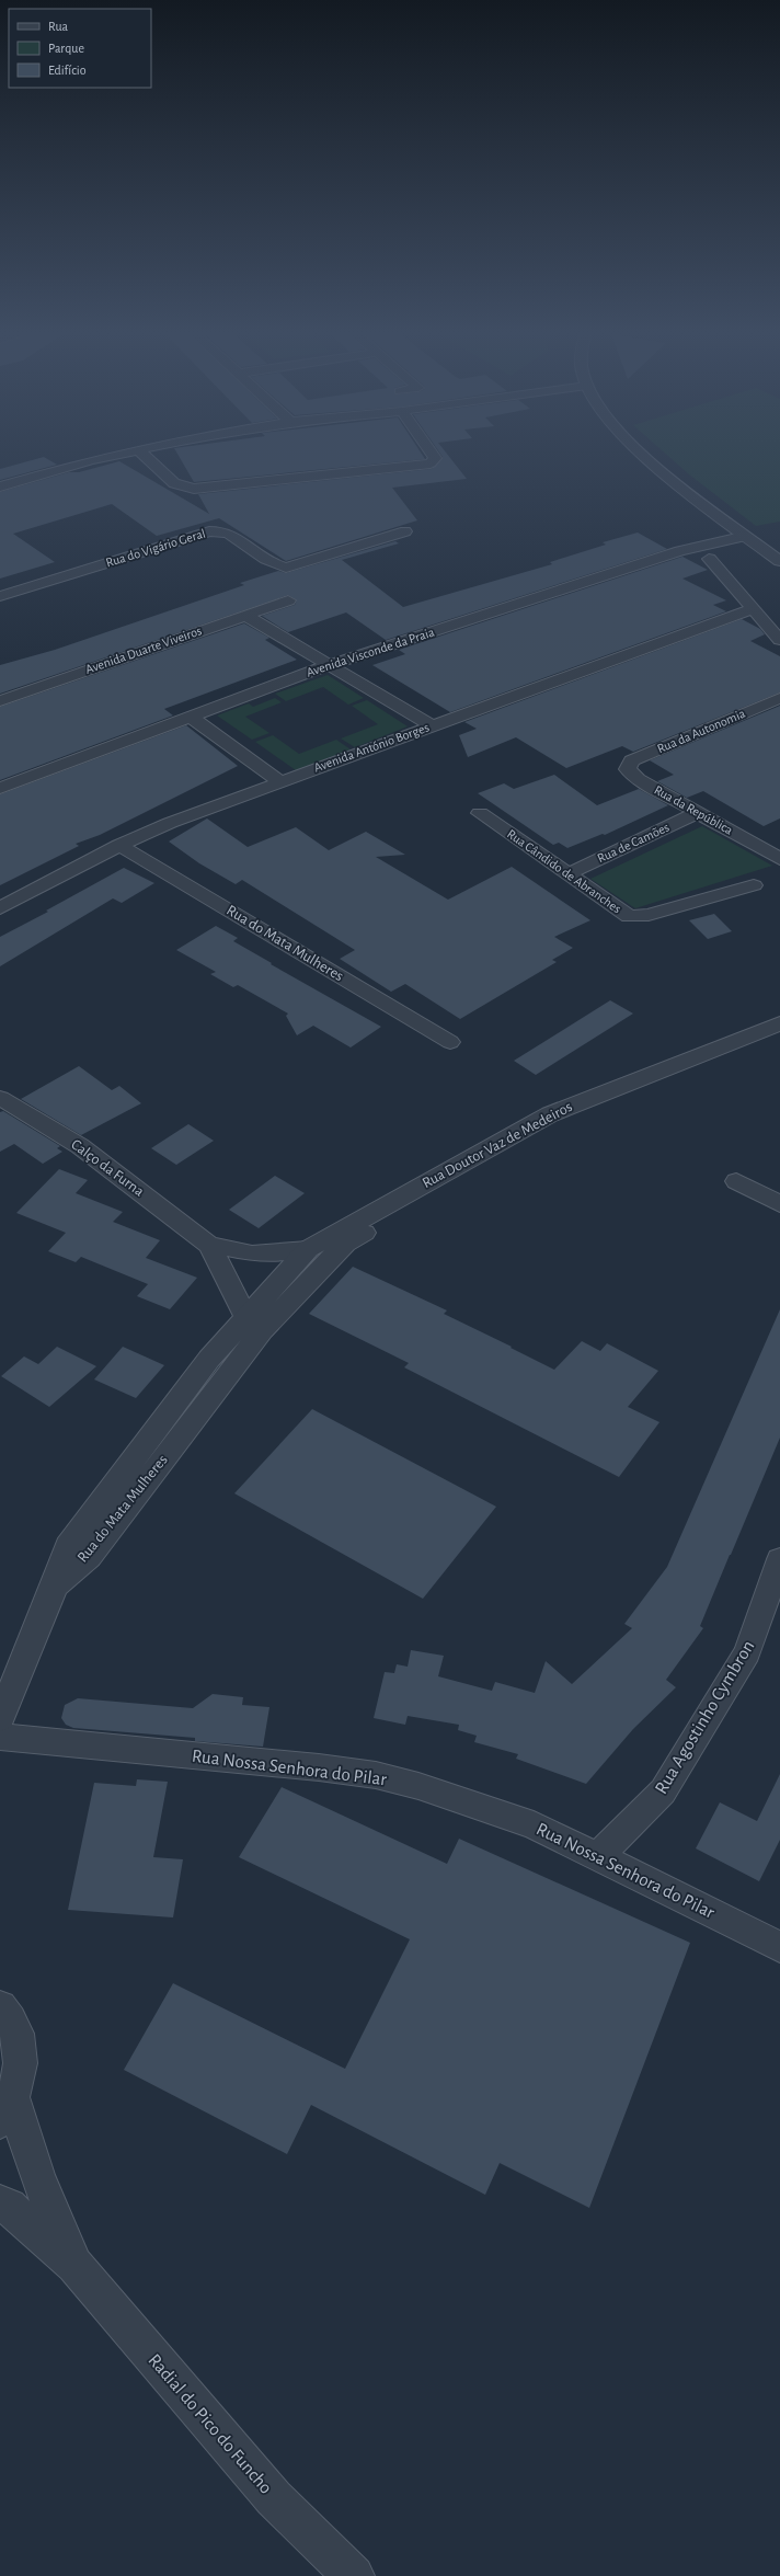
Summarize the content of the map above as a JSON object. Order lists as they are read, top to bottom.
{
  "streets": {
    "street": [
      "Rua do Vigário Geral",
      "Avenida Duarte Viveiros",
      "Avenida Visconde da Praia",
      "Rua da Autonomia",
      "Avenida António Borges",
      "Rua da República",
      "Rua de Camões",
      "Rua Cândido de Abranches",
      "Rua do Mata Mulheres",
      "Rua Doutor Vaz de Medeiros",
      "Calço da Furna",
      "Rua Agostinho Cymbron",
      "Rua Nossa Senhora do Pilar",
      "Radial do Pico do Funcho"
    ]
  },
  "crossings": [
    ["Rua da Autonomia", "Rua da República"],
    ["Avenida António Borges", "Rua do Mata Mulheres"],
    ["Rua da República", "Rua de Camões"],
    ["Rua de Camões", "Rua Cândido de Abranches"],
    ["Rua do Mata Mulheres", "Rua Doutor Vaz de Medeiros"],
    ["Rua do Mata Mulheres", "Calço da Furna"],
    ["Rua Doutor Vaz de Medeiros", "Calço da Furna"],
    ["Rua Agostinho Cymbron", "Rua Nossa Senhora do Pilar"]
  ],
  "legend": ["Rua", "Parque", "Edifício"]
}
